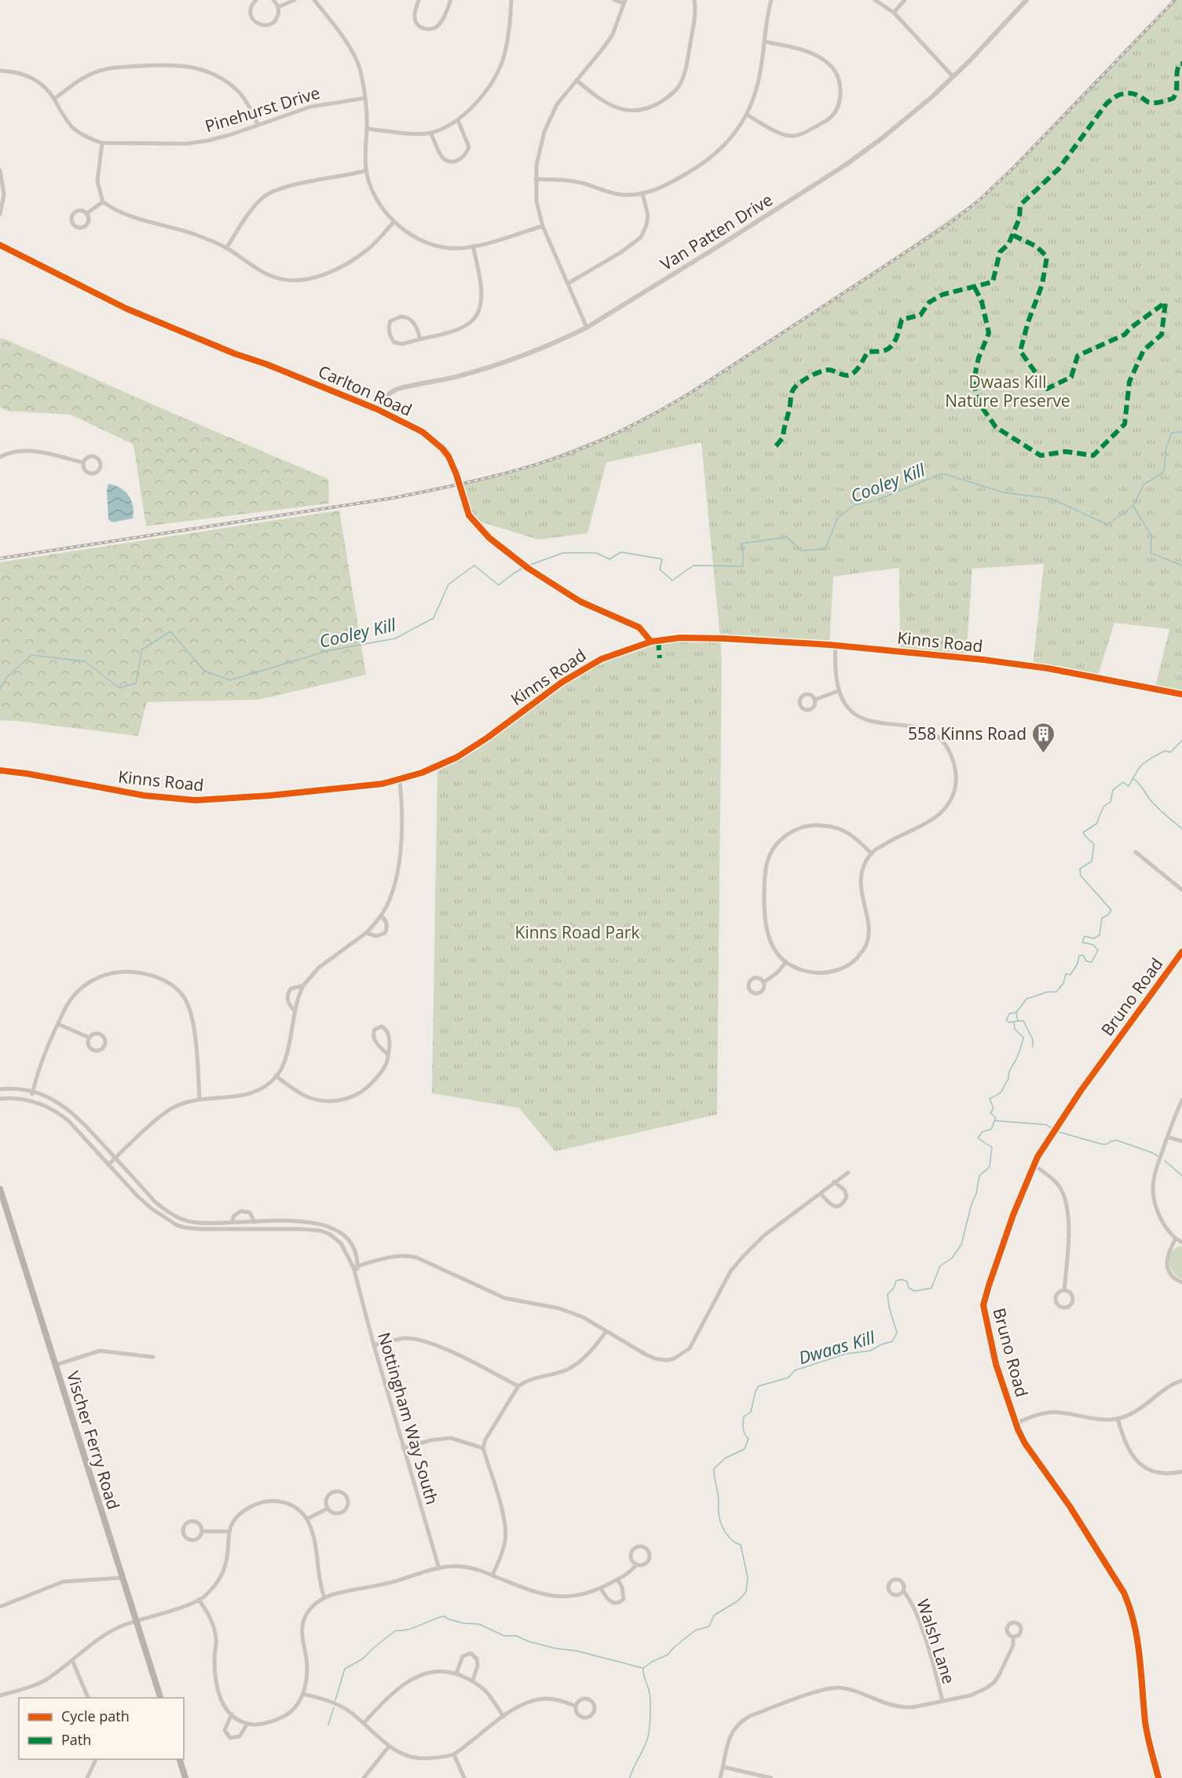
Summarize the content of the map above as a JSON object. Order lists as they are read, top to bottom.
{
  "streets": {
    "main road": ["Vischer Ferry Road"],
    "street": [
      "Pinehurst Drive",
      "Van Patten Drive",
      "Carlton Road",
      "Kinns Road",
      "Bruno Road",
      "Nottingham Way South",
      "Walsh Lane"
    ]
  },
  "crossings": [
    ["Van Patten Drive", "Carlton Road"],
    ["Carlton Road", "Kinns Road"]
  ],
  "water": ["Cooley Kill", "Dwaas Kill"],
  "parks": ["Dwaas Kill Nature Preserve", "Kinns Road Park"],
  "places": {
    "building": ["558 Kinns Road"]
  },
  "legend": ["Cycle path", "Path"]
}
